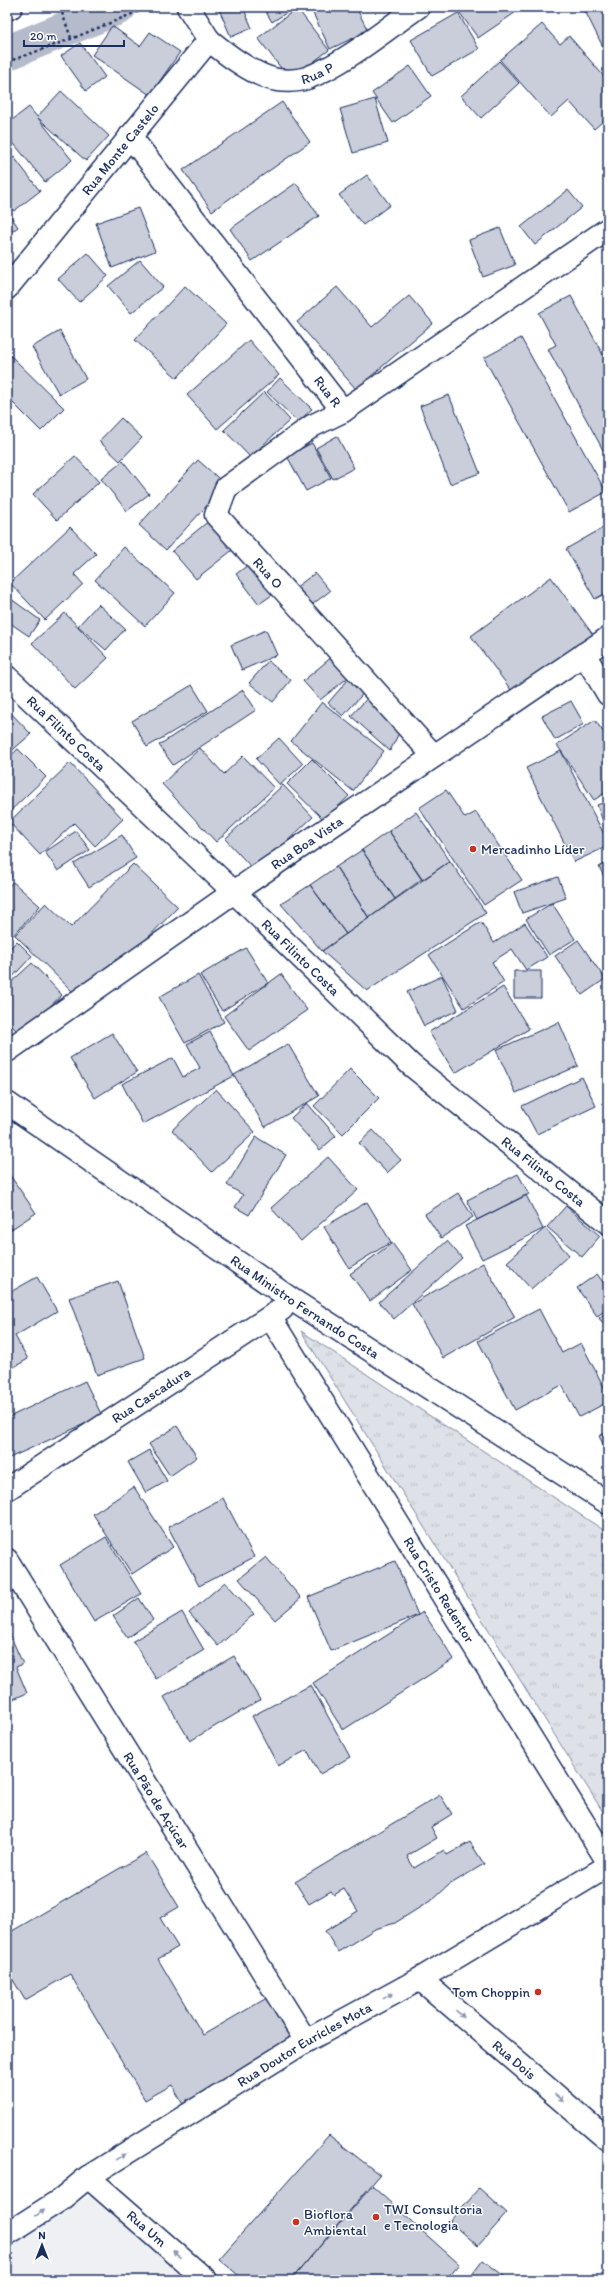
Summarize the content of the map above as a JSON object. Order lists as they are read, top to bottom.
{
  "streets": {
    "street": [
      "Rua P",
      "Rua Monte Castelo",
      "Rua R",
      "Rua O",
      "Rua Filinto Costa",
      "Rua Boa Vista",
      "Rua Ministro Fernando Costa",
      "Rua Cascadura",
      "Rua Cristo Redentor",
      "Rua Pão de Açúcar",
      "Rua Doutor Eurícles Mota",
      "Rua Dois",
      "Rua Um"
    ]
  },
  "crossings": [
    ["Rua P", "Rua Monte Castelo"],
    ["Rua Monte Castelo", "Rua R"],
    ["Rua R", "Rua O"],
    ["Rua O", "Rua Boa Vista"],
    ["Rua Filinto Costa", "Rua Boa Vista"],
    ["Rua Ministro Fernando Costa", "Rua Cascadura"],
    ["Rua Cascadura", "Rua Cristo Redentor"],
    ["Rua Pão de Açúcar", "Rua Doutor Eurícles Mota"],
    ["Rua Doutor Eurícles Mota", "Rua Dois"],
    ["Rua Doutor Eurícles Mota", "Rua Um"]
  ],
  "one_way": ["Rua Doutor Eurícles Mota", "Rua Dois", "Rua Um"],
  "places": [
    "Mercadinho Líder",
    "Tom Choppin",
    "TWI Consultoria e Tecnologia",
    "Bioflora Ambiental"
  ],
  "scale_bar": "20 m",
  "north": "top"
}
